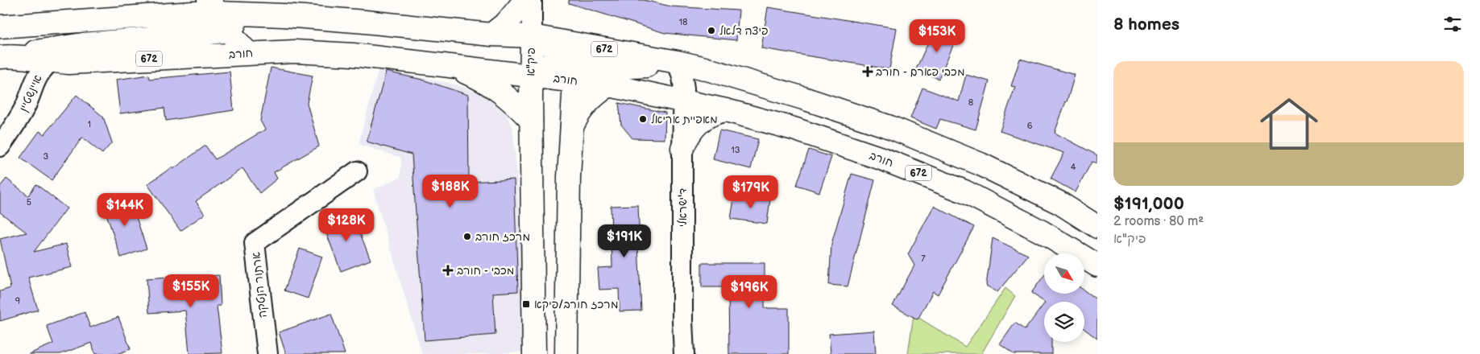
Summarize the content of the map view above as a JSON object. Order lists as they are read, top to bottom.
{
  "streets": {
    "main road": ["672", "חורב", "פיק\"א"],
    "street": ["איינשטיין", "ד'ישראלי", "ארתור הנטקה"]
  },
  "crossings": [
    ["672", "פיק\"א"],
    ["672", "ד'ישראלי"],
    ["חורב", "פיק\"א"],
    ["חורב", "איינשטיין"],
    ["חורב", "ד'ישראלי"]
  ],
  "places": {
    "other": ["פיצה דלאל", "מאפיית אריאל", "מרכז חורב"],
    "health": ["מכבי פארם - חורב", "מכבי - חורב"],
    "transit": ["מרכז חורב/פיקא"]
  },
  "house_numbers": [
    "18",
    "8",
    "1",
    "6",
    "13",
    "3",
    "4",
    "5",
    "7",
    "9"
  ],
  "north": "bottom right",
  "page": {
    "heading": "8 homes",
    "price": [
      "$153K",
      "$188K",
      "$179K",
      "$144K",
      "$128K",
      "$191K",
      "$155K",
      "$196K"
    ],
    "list": [
      {
        "name": "$191,000",
        "note": "2 rooms · 80 m² · פיק\"א"
      }
    ]
  }
}
